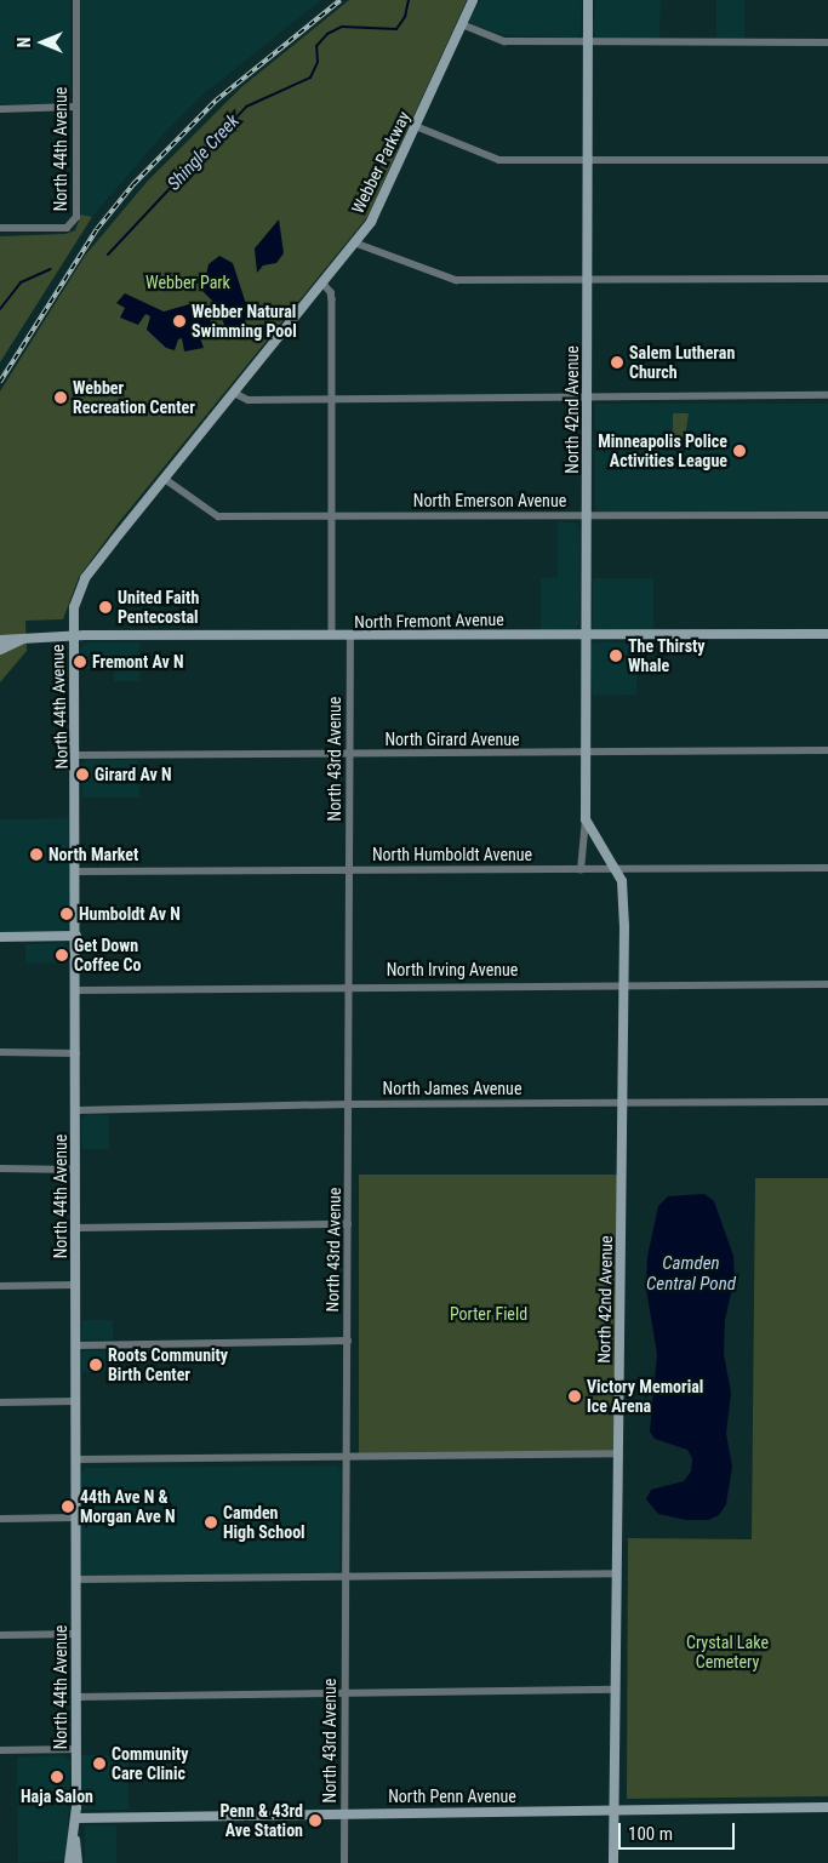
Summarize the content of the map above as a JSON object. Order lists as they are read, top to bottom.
{
  "streets": {
    "street": [
      "North 44th Avenue",
      "Webber Parkway",
      "North 42nd Avenue",
      "North Emerson Avenue",
      "North Fremont Avenue",
      "North Girard Avenue",
      "North 43rd Avenue",
      "North Humboldt Avenue",
      "North Irving Avenue",
      "North James Avenue",
      "North Penn Avenue"
    ]
  },
  "crossings": [
    ["North 44th Avenue", "Webber Parkway"],
    ["North 44th Avenue", "North Fremont Avenue"],
    ["North 44th Avenue", "North Girard Avenue"],
    ["North 44th Avenue", "North Humboldt Avenue"],
    ["North 44th Avenue", "North Irving Avenue"],
    ["North 44th Avenue", "North James Avenue"],
    ["North 44th Avenue", "North Penn Avenue"],
    ["Webber Parkway", "North Emerson Avenue"],
    ["North 42nd Avenue", "North Emerson Avenue"],
    ["North 42nd Avenue", "North Fremont Avenue"],
    ["North 42nd Avenue", "North Girard Avenue"],
    ["North 42nd Avenue", "North Humboldt Avenue"],
    ["North 42nd Avenue", "North Irving Avenue"],
    ["North 42nd Avenue", "North James Avenue"],
    ["North 42nd Avenue", "North Penn Avenue"],
    ["North Fremont Avenue", "North 43rd Avenue"],
    ["North Girard Avenue", "North 43rd Avenue"],
    ["North 43rd Avenue", "North Humboldt Avenue"],
    ["North 43rd Avenue", "North Irving Avenue"],
    ["North 43rd Avenue", "North James Avenue"],
    ["North 43rd Avenue", "North Penn Avenue"]
  ],
  "water": ["Shingle Creek", "Camden Central Pond"],
  "parks": ["Webber Park", "Porter Field", "Crystal Lake Cemetery"],
  "places": [
    "Webber Natural Swimming Pool",
    "Salem Lutheran Church",
    "Webber Recreation Center",
    "Minneapolis Police Activities League",
    "United Faith Pentecostal",
    "The Thirsty Whale",
    "Fremont Av N",
    "Girard Av N",
    "North Market",
    "Humboldt Av N",
    "Get Down Coffee Co",
    "Roots Community Birth Center",
    "Victory Memorial Ice Arena",
    "44th Ave N & Morgan Ave N",
    "Camden High School",
    "Community Care Clinic",
    "Haja Salon",
    "Penn & 43rd Ave Station"
  ],
  "scale_bar": "100 m",
  "north": "left"
}
